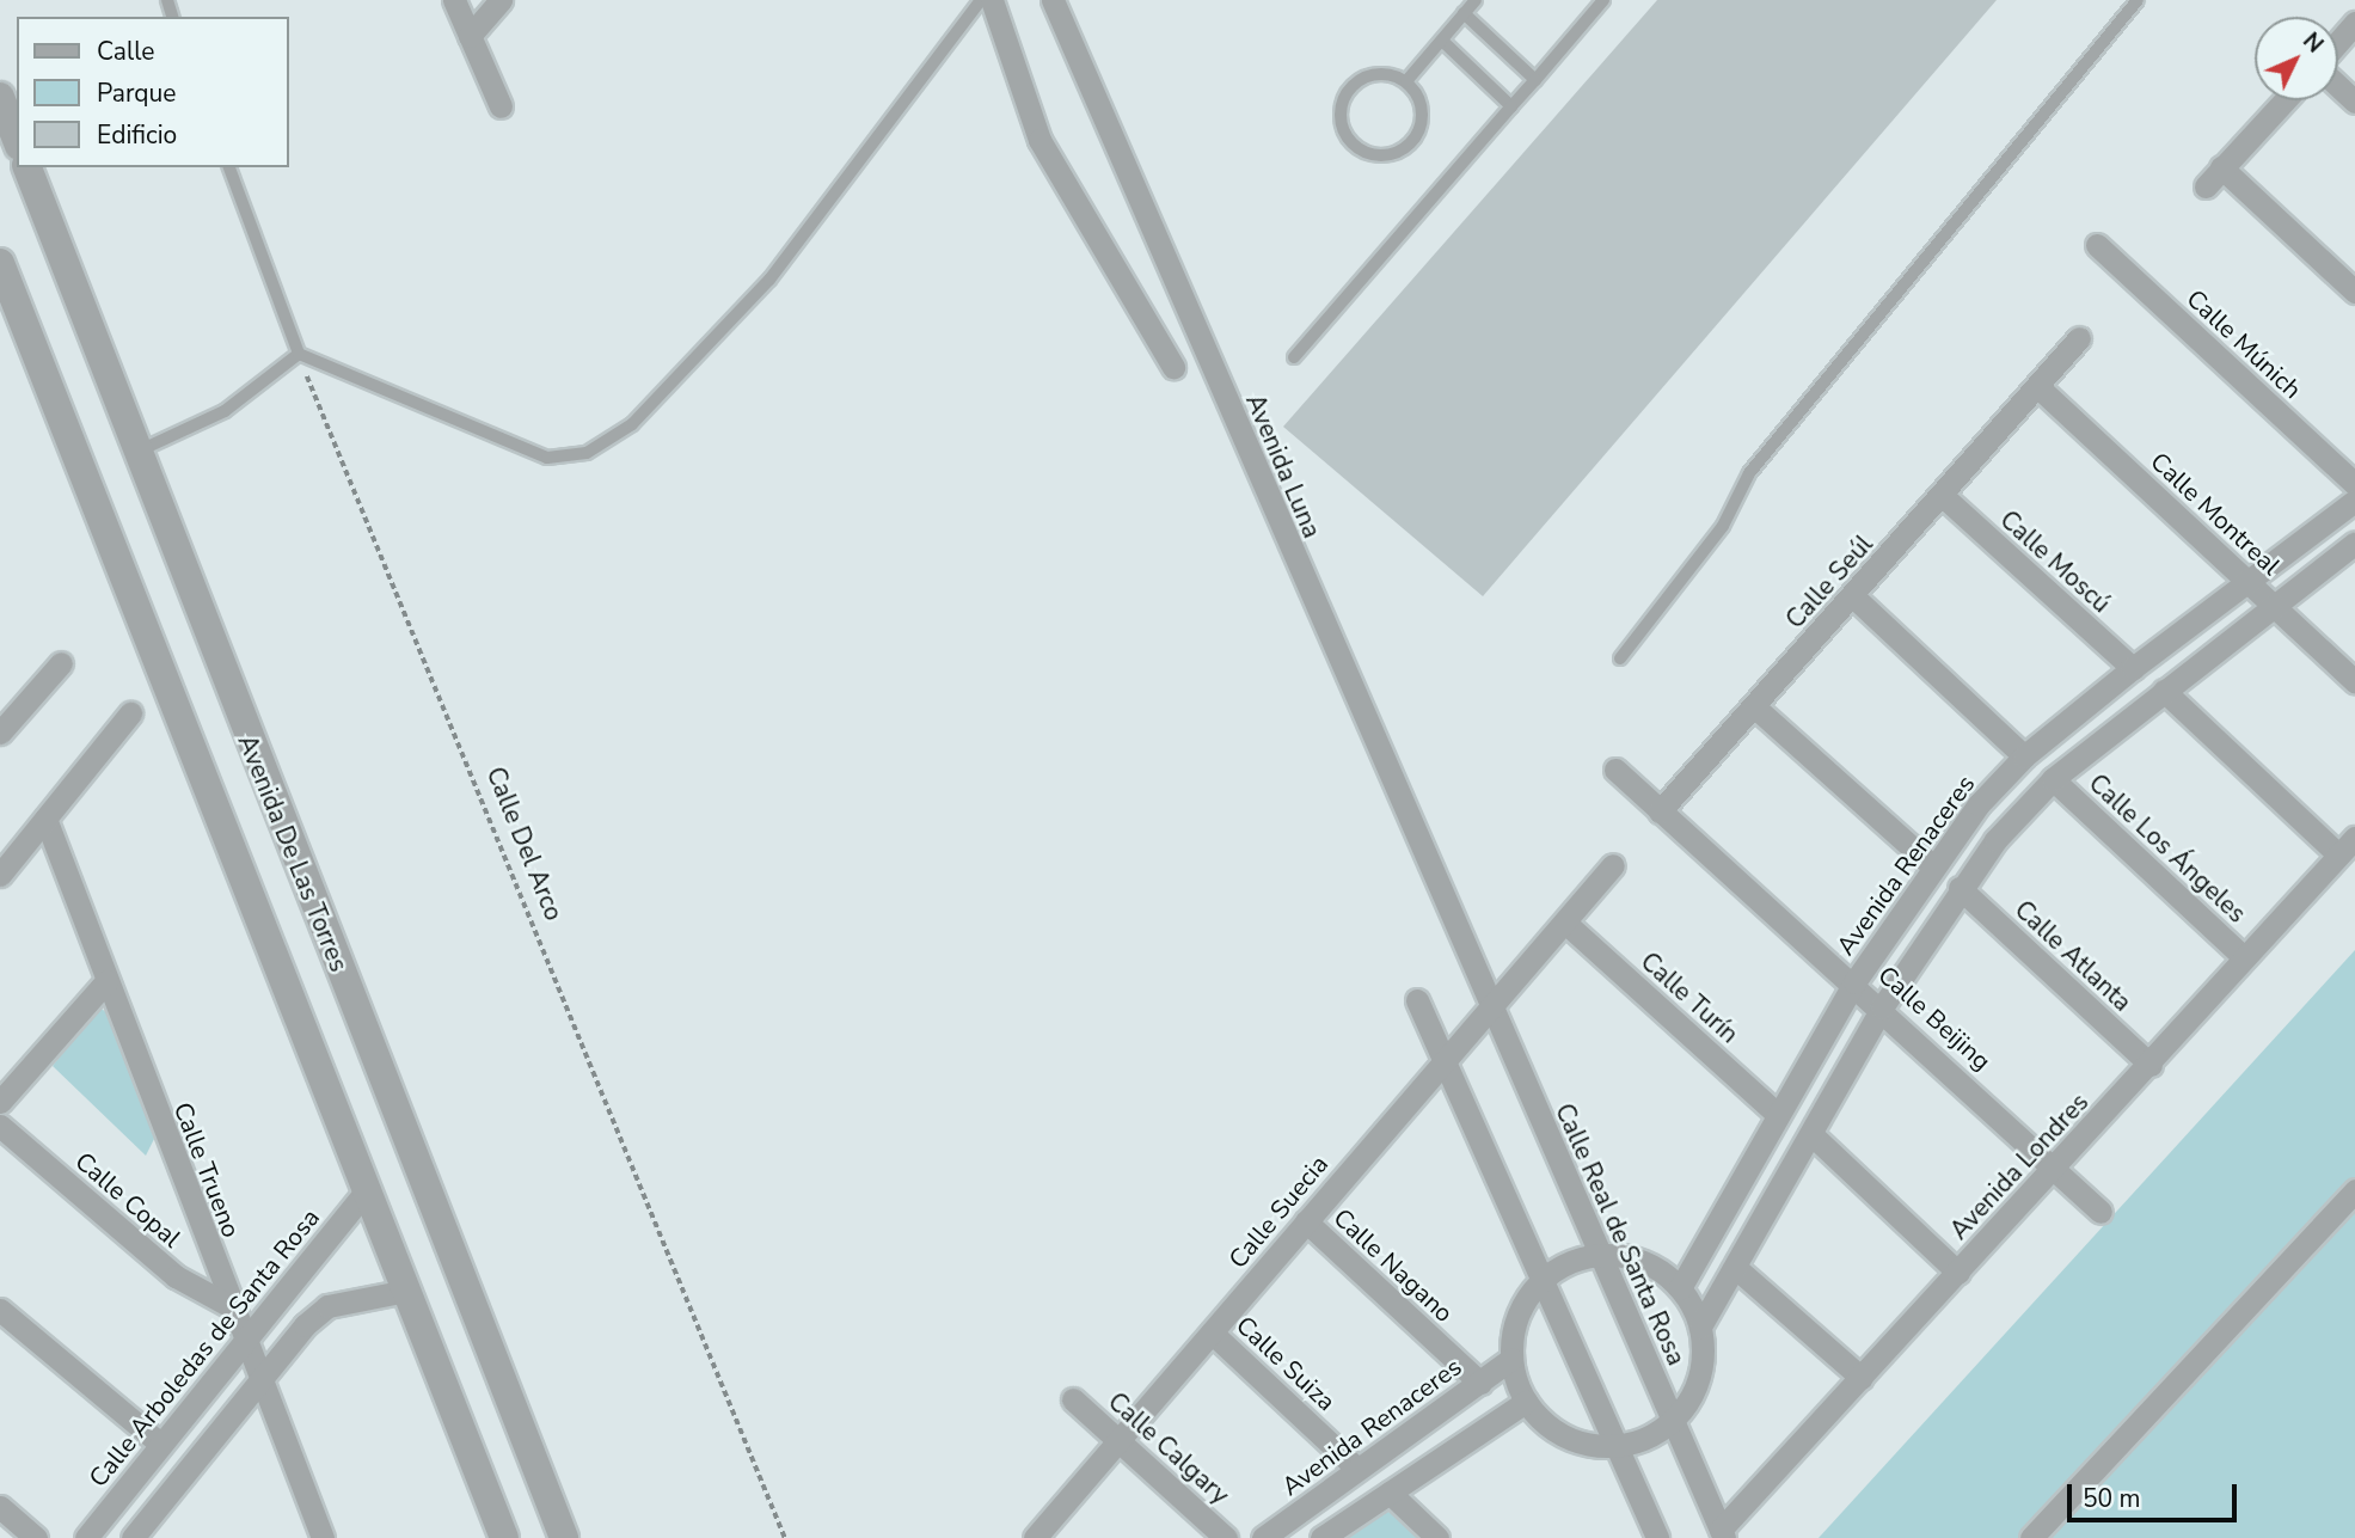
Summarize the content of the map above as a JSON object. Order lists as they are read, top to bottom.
{
  "streets": {
    "street": [
      "Calle Múnich",
      "Avenida Luna",
      "Calle Montreal",
      "Calle Moscú",
      "Calle Seúl",
      "Calle Los Ángeles",
      "Avenida De Las Torres",
      "Avenida Renaceres",
      "Calle Atlanta",
      "Calle Turín",
      "Calle Beijing",
      "Avenida Londres",
      "Calle Trueno",
      "Calle Copal",
      "Calle Suecia",
      "Calle Real de Santa Rosa",
      "Calle Nagano",
      "Calle Arboledas de Santa Rosa",
      "Calle Suiza",
      "Calle Calgary"
    ],
    "path": ["Calle Del Arco"]
  },
  "crossings": [
    ["Avenida Luna", "Calle Real de Santa Rosa"],
    ["Calle Montreal", "Calle Seúl"],
    ["Calle Montreal", "Avenida Renaceres"],
    ["Calle Moscú", "Calle Seúl"],
    ["Calle Moscú", "Avenida Renaceres"],
    ["Calle Seúl", "Calle Beijing"],
    ["Calle Los Ángeles", "Avenida Londres"],
    ["Avenida Renaceres", "Calle Turín"],
    ["Avenida Renaceres", "Calle Beijing"],
    ["Avenida Renaceres", "Calle Nagano"],
    ["Avenida Renaceres", "Calle Suiza"],
    ["Calle Atlanta", "Avenida Londres"],
    ["Calle Turín", "Calle Suecia"],
    ["Calle Beijing", "Avenida Londres"],
    ["Avenida Londres", "Calle Real de Santa Rosa"],
    ["Calle Trueno", "Calle Copal"],
    ["Calle Trueno", "Calle Arboledas de Santa Rosa"],
    ["Calle Suecia", "Calle Real de Santa Rosa"],
    ["Calle Suecia", "Calle Nagano"],
    ["Calle Suecia", "Calle Suiza"],
    ["Calle Suecia", "Calle Calgary"]
  ],
  "legend": ["Calle", "Parque", "Edificio"],
  "scale_bar": "50 m",
  "north": "top right"
}
